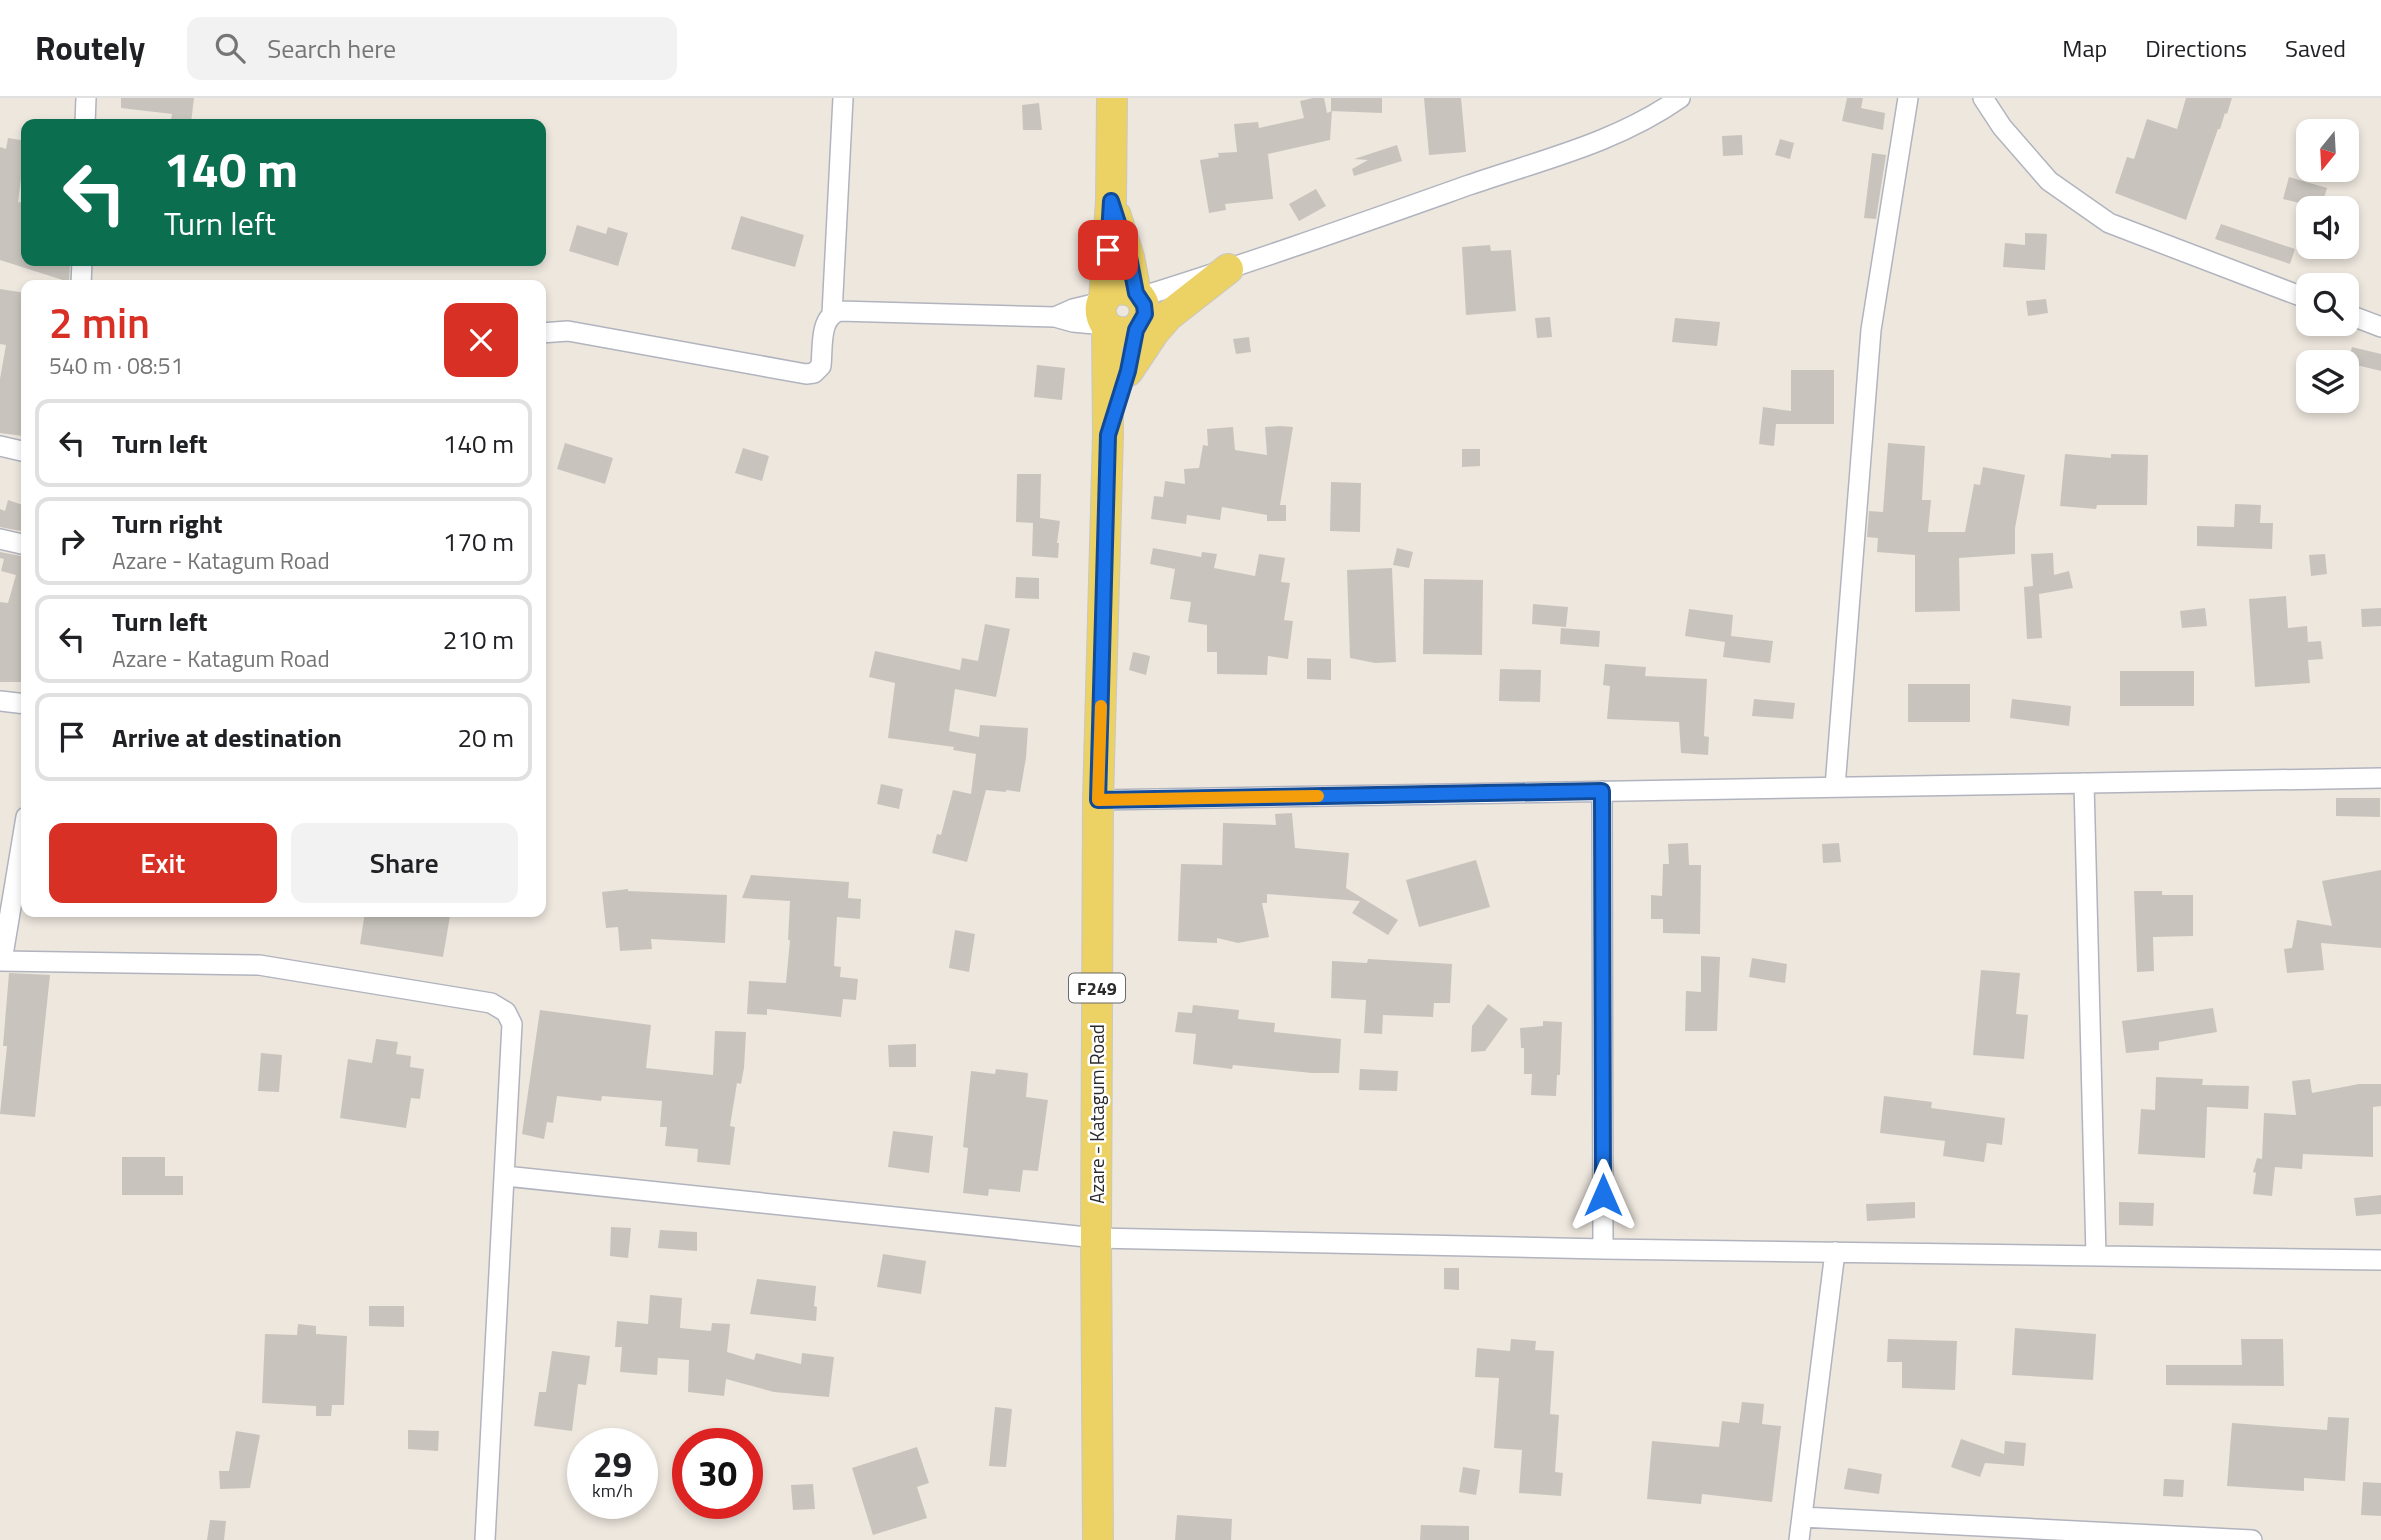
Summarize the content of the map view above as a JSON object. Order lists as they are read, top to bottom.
{
  "streets": {
    "main road": ["F249", "Azare - Katagum Road"]
  },
  "north": "bottom",
  "page": {
    "header": "Routely",
    "search": "Search here",
    "nav": ["Map", "Directions", "Saved"],
    "turn": ["140 m", "Turn left"],
    "heading": ["2 min", "540 m · 08:51"],
    "list": [
      {
        "name": "Turn left",
        "value": "140 m"
      },
      {
        "name": "Turn right",
        "note": "Azare - Katagum Road",
        "value": "170 m"
      },
      {
        "name": "Turn left",
        "note": "Azare - Katagum Road",
        "value": "210 m"
      },
      {
        "name": "Arrive at destination",
        "value": "20 m"
      }
    ],
    "buttons": ["Exit", "Share"],
    "speed": "29 km/h",
    "limit": "30"
  }
}
